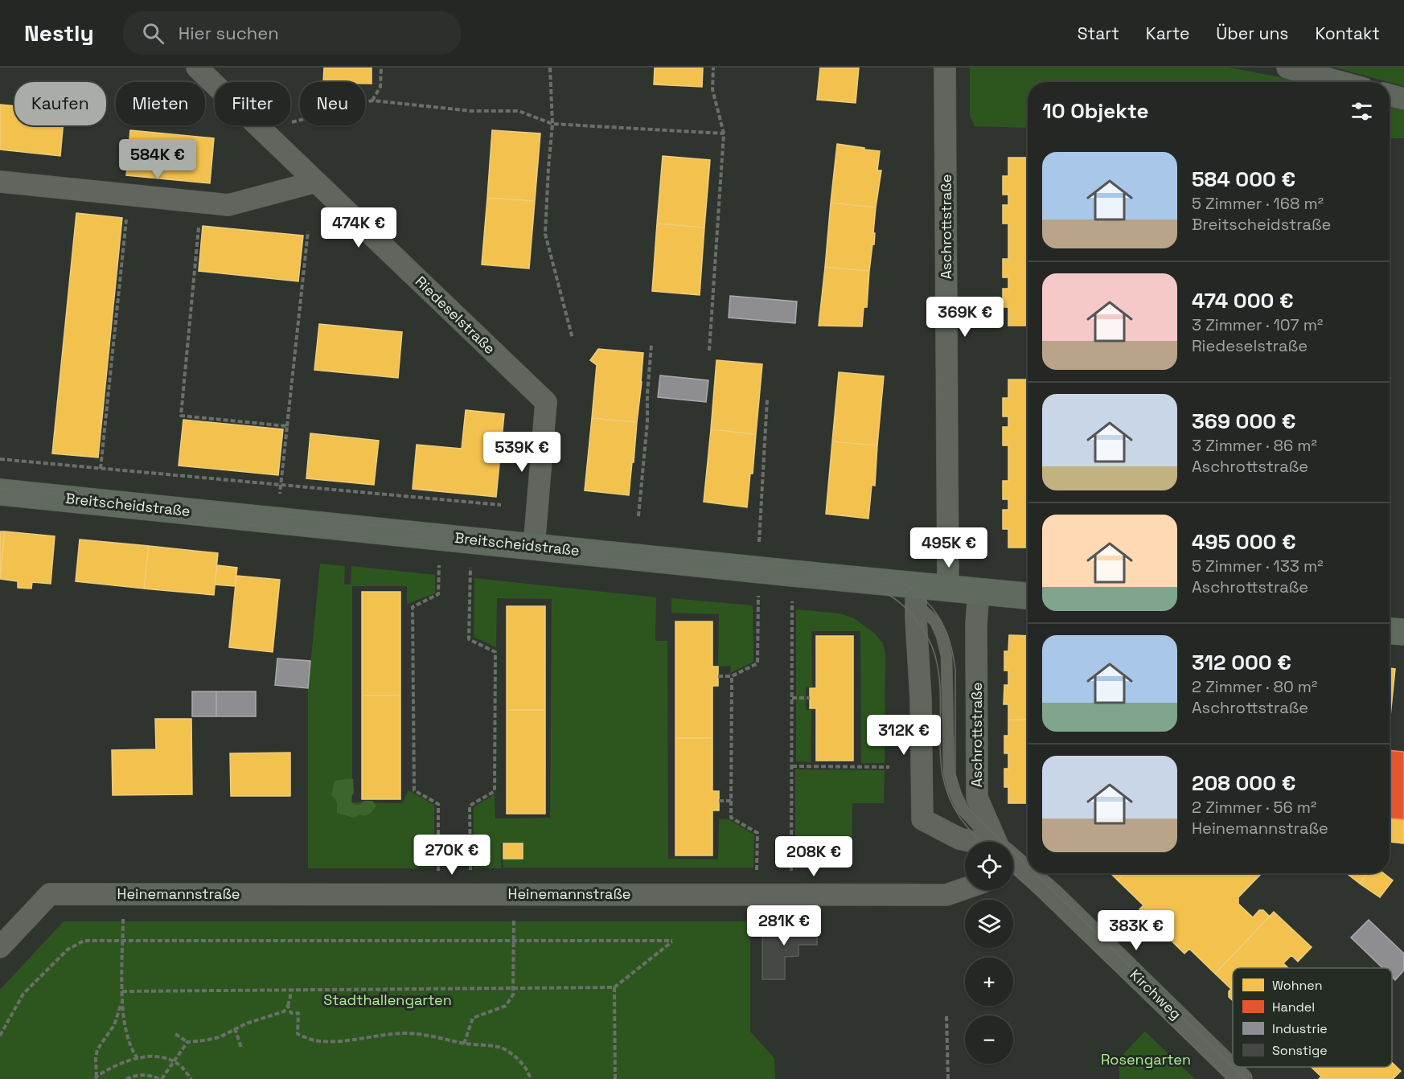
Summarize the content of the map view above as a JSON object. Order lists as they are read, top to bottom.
{
  "streets": {
    "main road": ["Breitscheidstraße"],
    "street": [
      "Aschrottstraße",
      "Riedeselstraße",
      "Heinemannstraße",
      "Kirchweg"
    ]
  },
  "crossings": [
    ["Aschrottstraße", "Breitscheidstraße"],
    ["Riedeselstraße", "Breitscheidstraße"]
  ],
  "parks": ["Stadthallengarten", "Rosengarten"],
  "legend": [
    "Wohnen",
    "Handel",
    "Industrie",
    "Sonstige"
  ],
  "page": {
    "header": "Nestly",
    "search": "Hier suchen",
    "nav": [
      "Start",
      "Karte",
      "Über uns",
      "Kontakt"
    ],
    "chip": [
      "Kaufen",
      "Mieten",
      "Filter",
      "Neu"
    ],
    "heading": "10 Objekte",
    "price": [
      "584K €",
      "474K €",
      "369K €",
      "539K €",
      "495K €",
      "312K €",
      "270K €",
      "208K €",
      "281K €",
      "383K €"
    ],
    "list": [
      {
        "name": "584 000 €",
        "note": "5 Zimmer · 168 m² · Breitscheidstraße"
      },
      {
        "name": "474 000 €",
        "note": "3 Zimmer · 107 m² · Riedeselstraße"
      },
      {
        "name": "369 000 €",
        "note": "3 Zimmer · 86 m² · Aschrottstraße"
      },
      {
        "name": "495 000 €",
        "note": "5 Zimmer · 133 m² · Aschrottstraße"
      },
      {
        "name": "312 000 €",
        "note": "2 Zimmer · 80 m² · Aschrottstraße"
      },
      {
        "name": "208 000 €",
        "note": "2 Zimmer · 56 m² · Heinemannstraße"
      }
    ],
    "map_buttons": ["+", "−"]
  }
}
